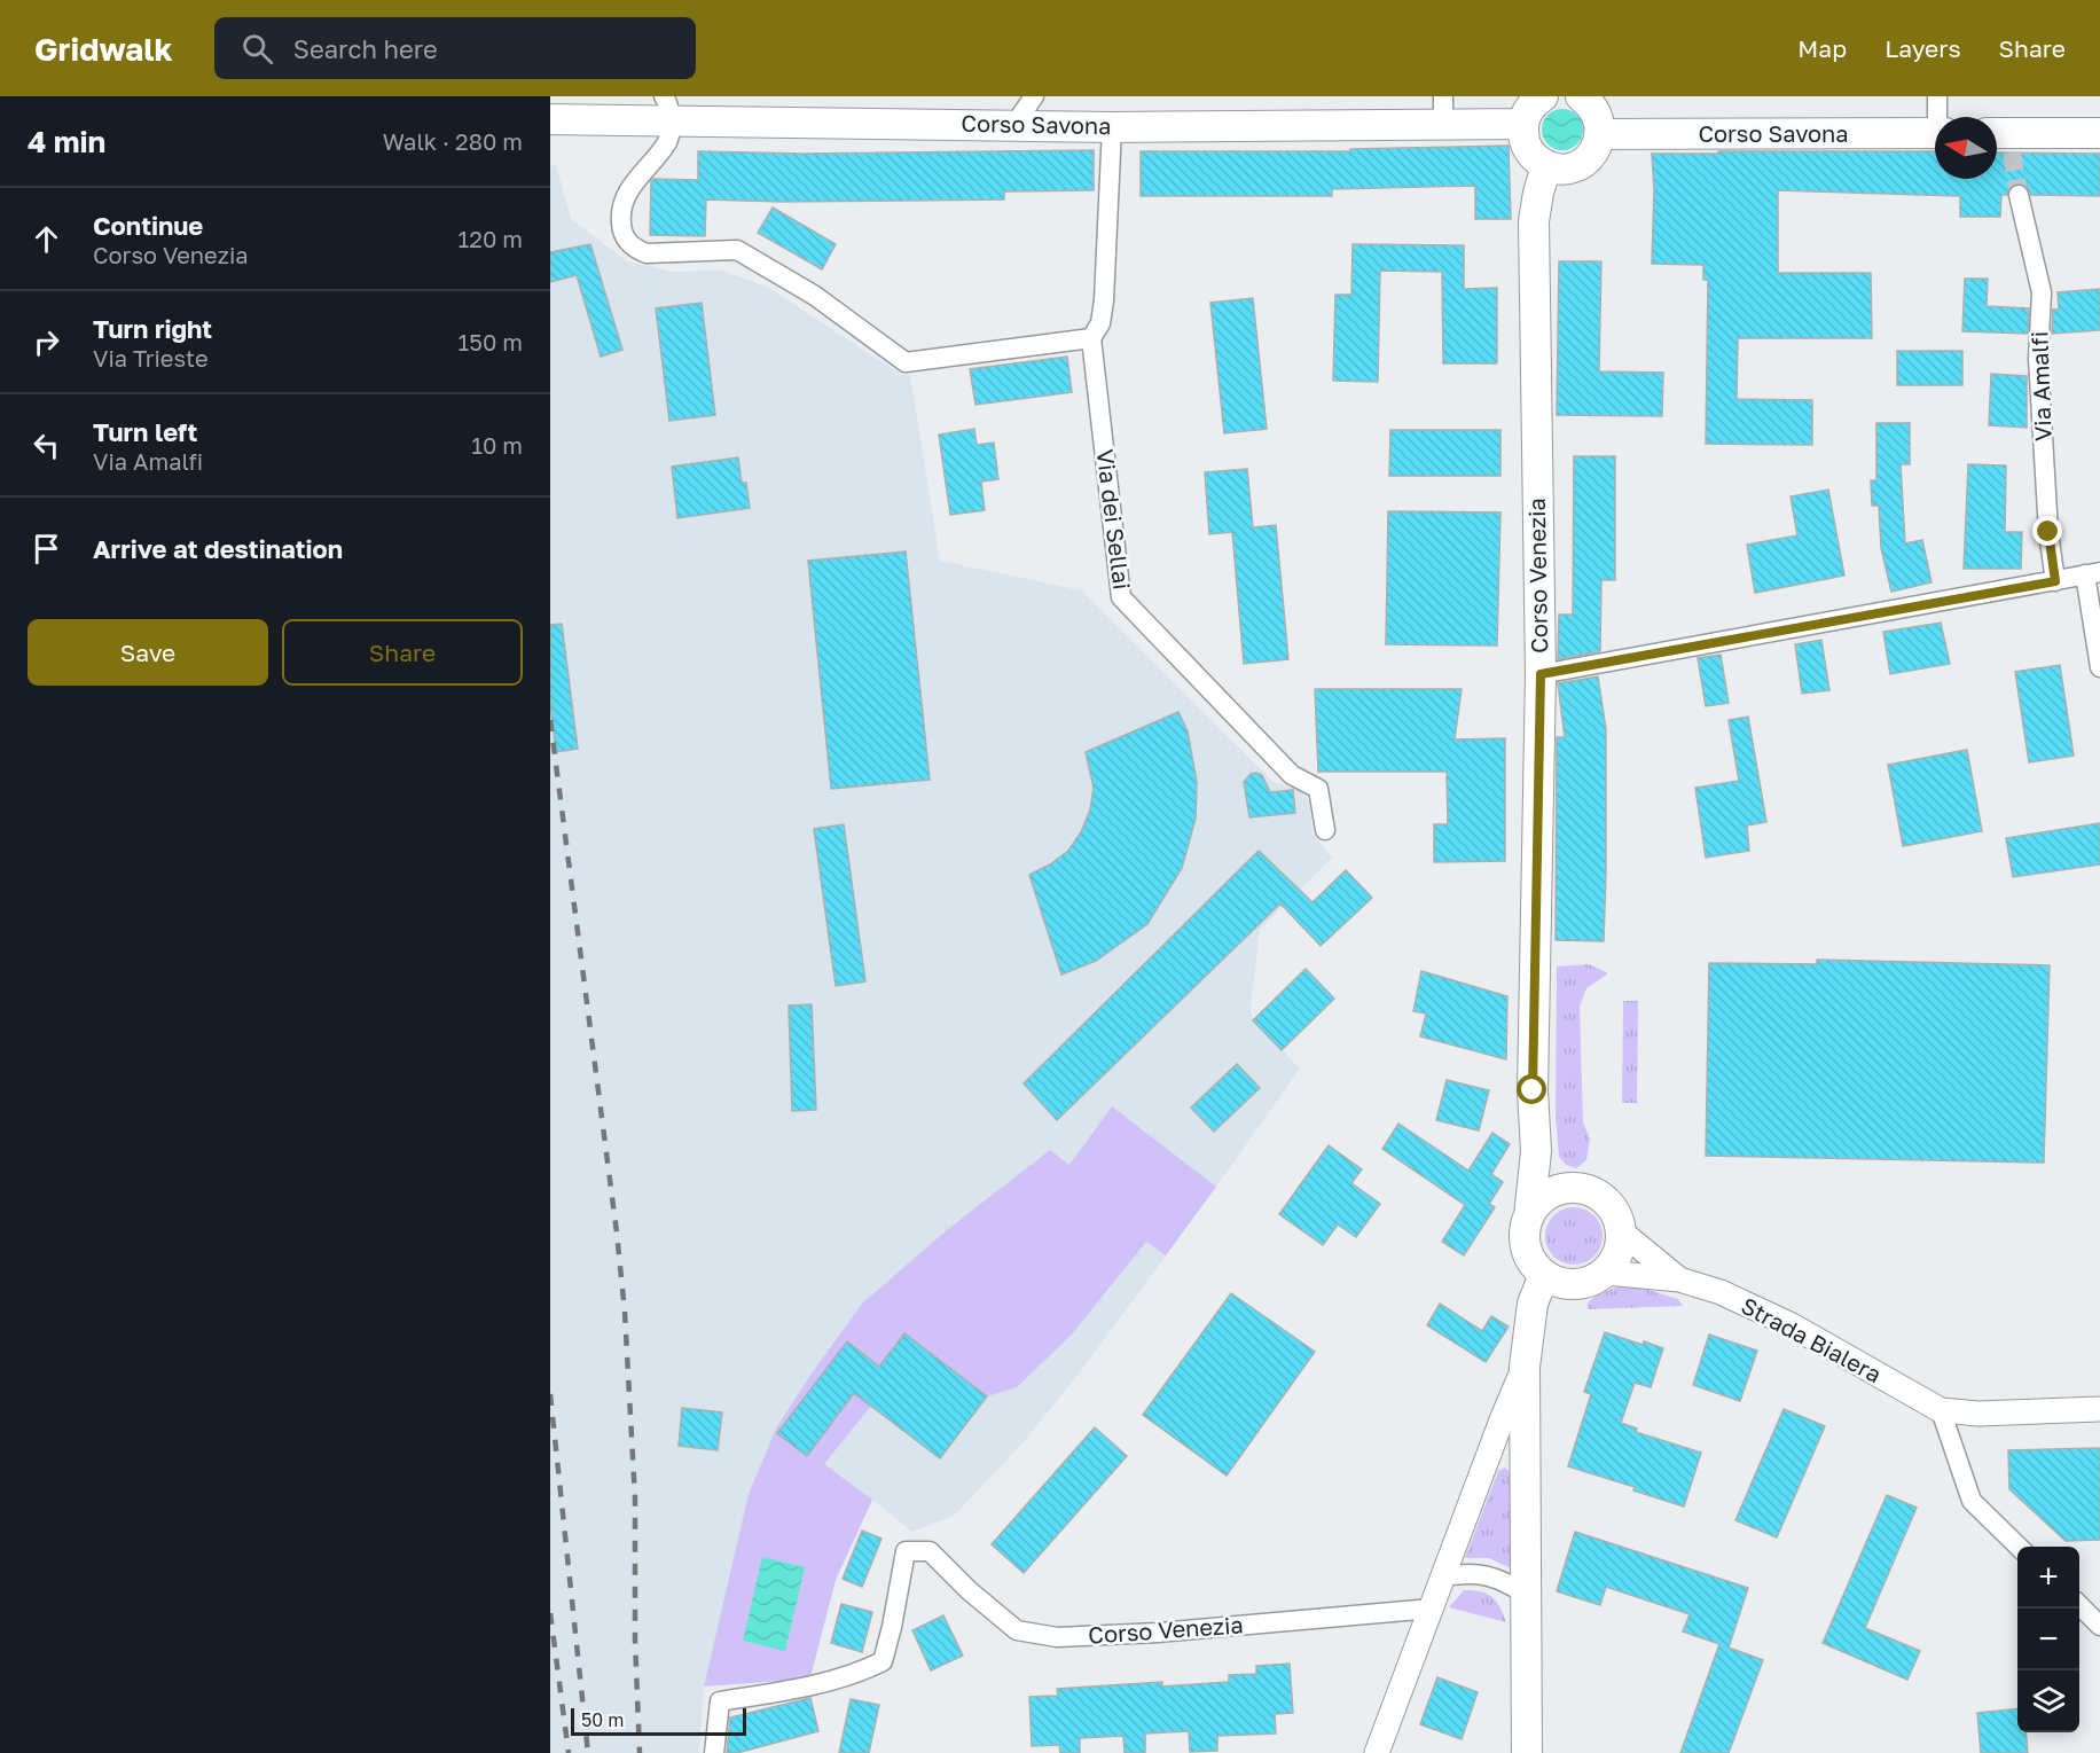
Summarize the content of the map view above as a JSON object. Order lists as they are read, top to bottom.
{
  "streets": {
    "main road": ["Corso Savona", "Corso Venezia"],
    "street": ["Via Amalfi", "Via dei Sellai", "Strada Bialera"]
  },
  "crossings": [
    ["Corso Savona", "Via dei Sellai"],
    ["Corso Venezia", "Strada Bialera"]
  ],
  "scale_bar": "50 m",
  "north": "left",
  "page": {
    "header": "Gridwalk",
    "search": "Search here",
    "nav": ["Map", "Layers", "Share"],
    "heading": ["4 min", "Walk · 280 m"],
    "list": [
      ["Continue", "Corso Venezia", "120 m"],
      ["Turn right", "Via Trieste", "150 m"],
      ["Turn left", "Via Amalfi", "10 m"],
      "Arrive at destination"
    ],
    "buttons": ["Save", "Share"],
    "map_buttons": ["+", "−"],
    "scale": "50 m"
  }
}
